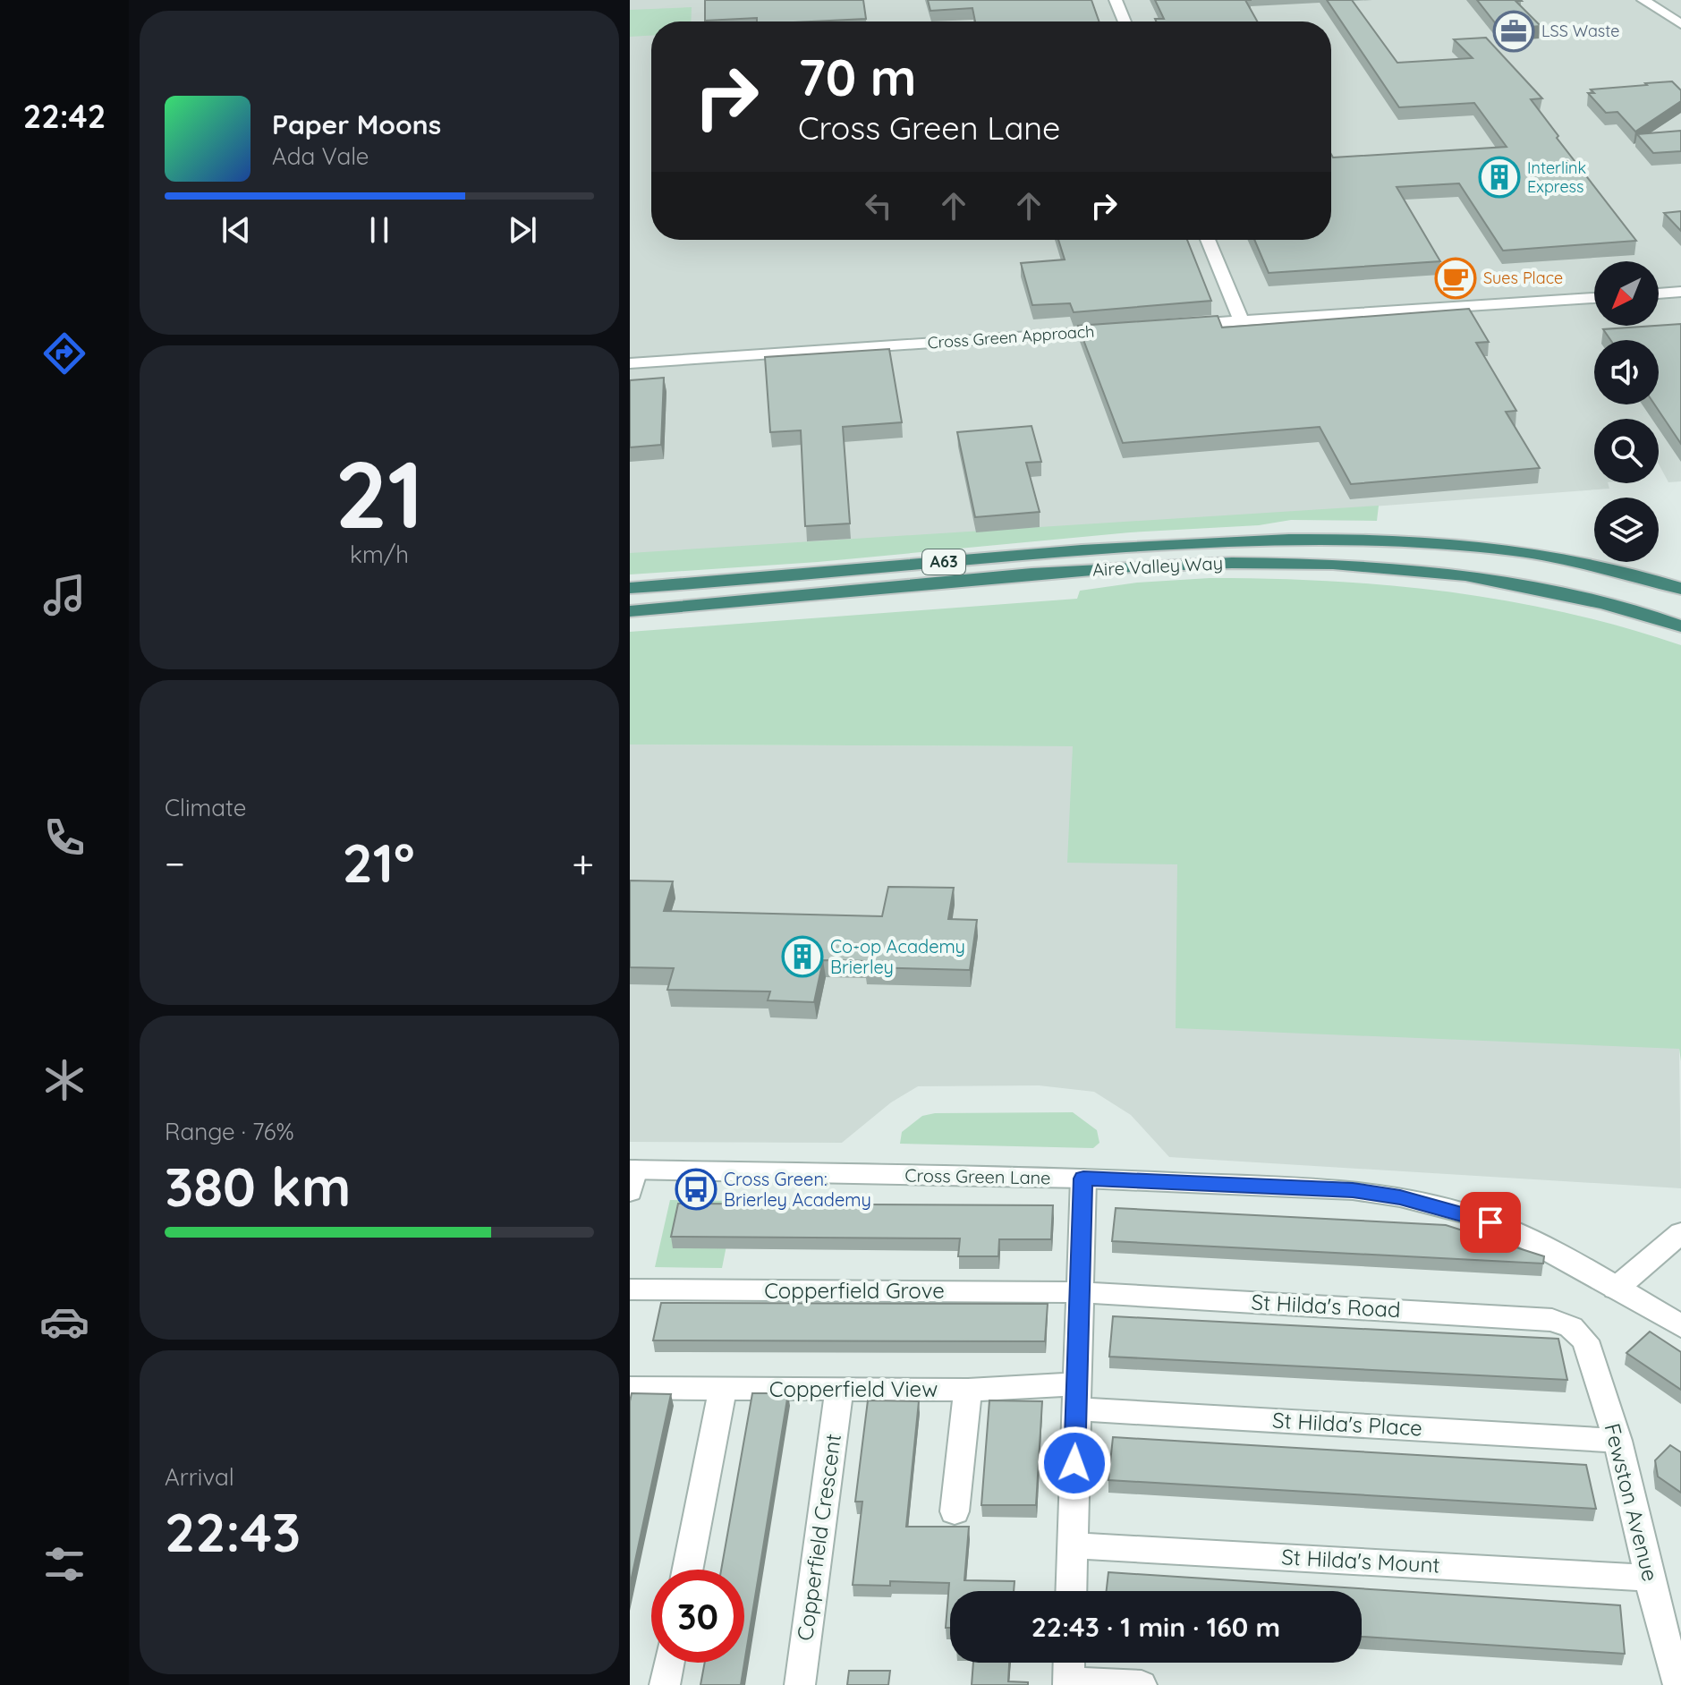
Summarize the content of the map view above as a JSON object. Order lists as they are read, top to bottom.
{
  "streets": {
    "highway": ["A63", "Aire Valley Way"],
    "street": [
      "Cross Green Approach",
      "Cross Green Lane",
      "Copperfield Grove",
      "St Hilda's Road",
      "Copperfield View",
      "St Hilda's Place",
      "Fewston Avenue",
      "Copperfield Crescent",
      "St Hilda's Mount"
    ]
  },
  "crossings": [
    ["Copperfield Grove", "St Hilda's Road"],
    ["St Hilda's Road", "Fewston Avenue"],
    ["Copperfield View", "St Hilda's Place"],
    ["Copperfield View", "Copperfield Crescent"],
    ["St Hilda's Place", "Fewston Avenue"],
    ["Fewston Avenue", "St Hilda's Mount"]
  ],
  "places": {
    "office": ["LSS Waste"],
    "building": ["Interlink Express", "Co-op Academy Brierley"],
    "cafe": ["Sues Place"],
    "bus stop": ["Cross Green: Brierley Academy"]
  },
  "north": "bottom left",
  "page": {
    "tabs": "22:42",
    "turn": ["70 m", "Cross Green Lane"],
    "song": ["Paper Moons", "Ada Vale"],
    "tile": [
      ["21", "km/h"],
      "Climate",
      ["Range · 76%", "380 km"],
      ["Arrival", "22:43"]
    ],
    "heat": ["−", "21°", "+"],
    "limit": "30",
    "trip": "22:43 · 1 min · 160 m"
  }
}
